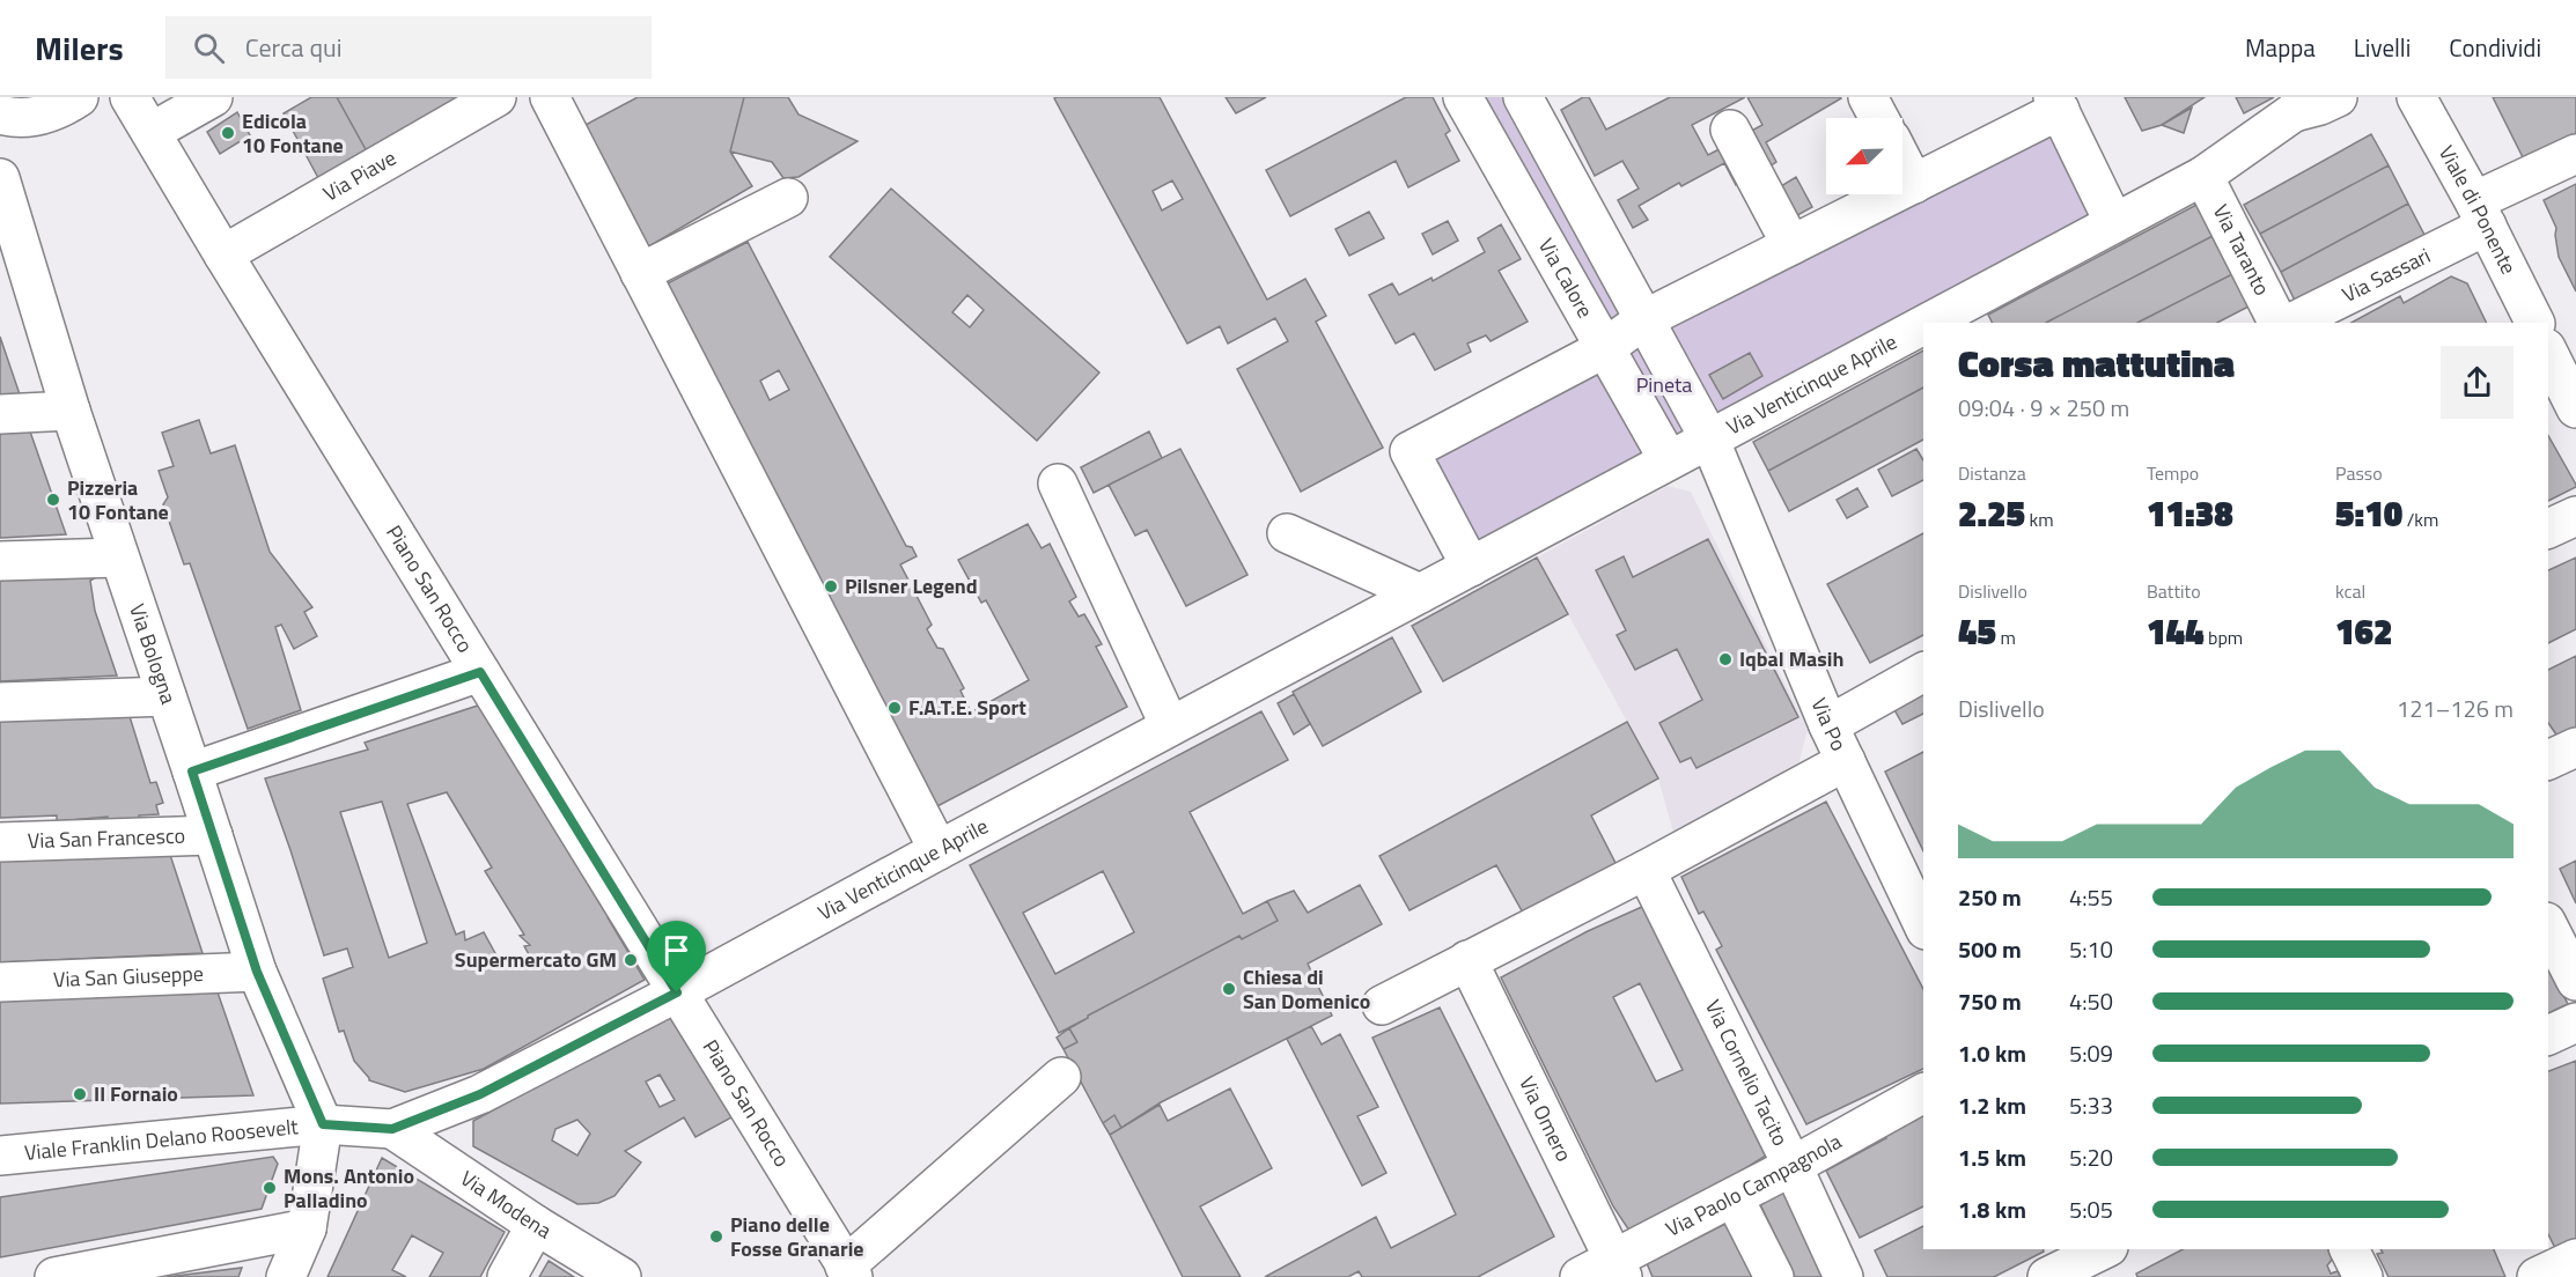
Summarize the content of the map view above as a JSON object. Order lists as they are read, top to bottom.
{
  "streets": {
    "street": [
      "Via Piave",
      "Viale di Ponente",
      "Via Taranto",
      "Via Sassari",
      "Via Calore",
      "Via Venticinque Aprile",
      "Piano San Rocco",
      "Via Bologna",
      "Via Po",
      "Via San Francesco",
      "Via San Giuseppe",
      "Via Cornelio Tacito",
      "Via Omero",
      "Viale Franklin Delano Roosevelt",
      "Via Paolo Campagnola",
      "Via Modena"
    ]
  },
  "crossings": [
    ["Via Piave", "Piano San Rocco"],
    ["Viale di Ponente", "Via Sassari"],
    ["Via Taranto", "Via Venticinque Aprile"],
    ["Via Calore", "Via Venticinque Aprile"],
    ["Via Venticinque Aprile", "Piano San Rocco"],
    ["Via Venticinque Aprile", "Via Bologna"],
    ["Via Venticinque Aprile", "Via Po"],
    ["Via Venticinque Aprile", "Viale Franklin Delano Roosevelt"],
    ["Via Venticinque Aprile", "Via Modena"],
    ["Via Bologna", "Via San Francesco"],
    ["Via Bologna", "Via San Giuseppe"],
    ["Via Bologna", "Viale Franklin Delano Roosevelt"],
    ["Via Cornelio Tacito", "Via Paolo Campagnola"],
    ["Via Omero", "Via Paolo Campagnola"]
  ],
  "parks": ["Pineta"],
  "places": [
    "Edicola 10 Fontane",
    "Pizzeria 10 Fontane",
    "Pilsner Legend",
    "Iqbal Masih",
    "F.A.T.E. Sport",
    "Supermercato GM",
    "Chiesa di San Domenico",
    "Il Fornaio",
    "Mons. Antonio Palladino",
    "Piano delle Fosse Granarie"
  ],
  "north": "bottom left",
  "page": {
    "header": "Milers",
    "search": "Cerca qui",
    "nav": ["Mappa", "Livelli", "Condividi"],
    "heading": ["Corsa mattutina", "09:04 · 9 × 250 m"],
    "stats": [
      ["Distanza", "2.25 km"],
      ["Tempo", "11:38"],
      ["Passo", "5:10 /km"],
      ["Dislivello", "45 m"],
      ["Battito", "144 bpm"],
      ["kcal", "162"]
    ],
    "chart": ["Dislivello", "121–126 m"],
    "list": [
      {
        "name": "250 m",
        "note": "4:55"
      },
      {
        "name": "500 m",
        "note": "5:10"
      },
      {
        "name": "750 m",
        "note": "4:50"
      },
      {
        "name": "1.0 km",
        "note": "5:09"
      },
      {
        "name": "1.2 km",
        "note": "5:33"
      },
      {
        "name": "1.5 km",
        "note": "5:20"
      },
      {
        "name": "1.8 km",
        "note": "5:05"
      }
    ]
  }
}
